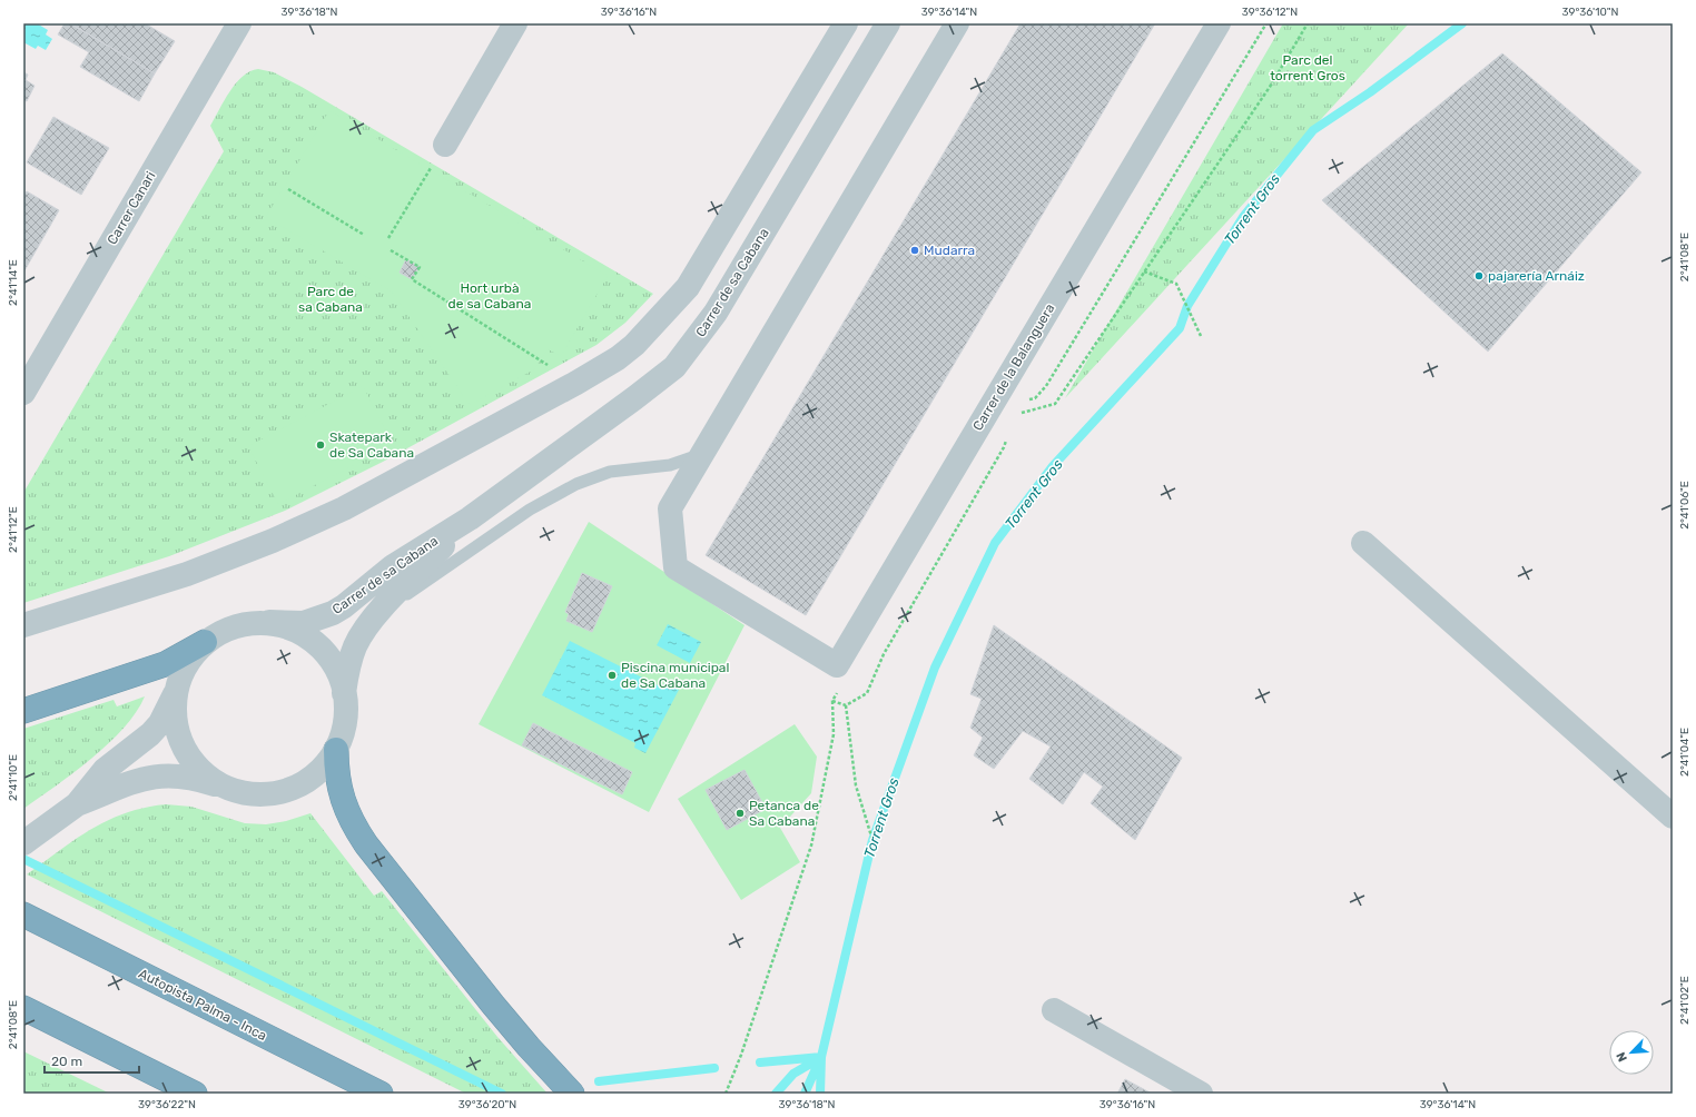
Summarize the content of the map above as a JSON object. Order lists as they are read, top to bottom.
{
  "streets": {
    "highway": ["Autopista Palma - Inca"],
    "street": ["Carrer Canari", "Carrer de sa Cabana", "Carrer de la Balanguera"]
  },
  "water": ["Torrent Gros"],
  "parks": ["Parc del torrent Gros", "Hort urbà de sa Cabana", "Parc de sa Cabana"],
  "places": [
    "Mudarra",
    "pajarería Arnáiz",
    "Skatepark de Sa Cabana",
    "Piscina municipal de Sa Cabana",
    "Petanca de Sa Cabana"
  ],
  "scale_bar": "20 m",
  "north": "bottom left",
  "coordinates": [
    "39°36'18\"N",
    "39°36'16\"N",
    "39°36'14\"N",
    "39°36'12\"N",
    "39°36'10\"N",
    "2°41'08\"E",
    "2°41'14\"E",
    "2°41'06\"E",
    "2°41'12\"E",
    "2°41'04\"E",
    "2°41'10\"E",
    "2°41'02\"E",
    "39°36'22\"N",
    "39°36'20\"N"
  ]
}
